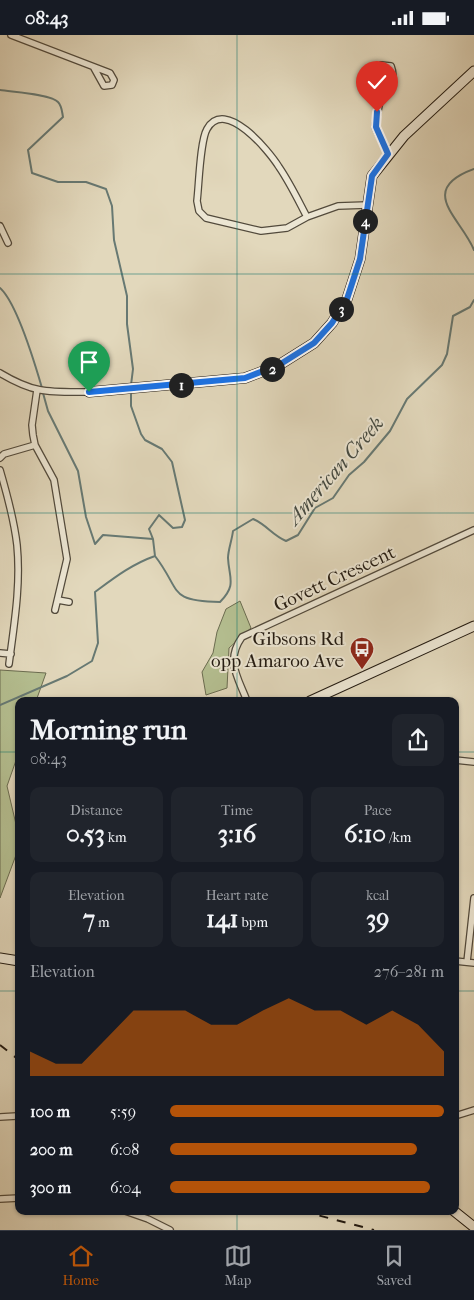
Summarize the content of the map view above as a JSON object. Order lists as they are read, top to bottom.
{
  "streets": {
    "street": ["Govett Crescent"]
  },
  "water": ["American Creek"],
  "places": {
    "bus stop": ["Gibsons Rd opp Amaroo Ave"]
  },
  "page": {
    "status": "08:43",
    "pins": [
      "4",
      "3",
      "2",
      "1"
    ],
    "heading": ["Morning run", "08:43"],
    "stats": [
      ["Distance", "0.53 km"],
      ["Time", "3:16"],
      ["Pace", "6:10 /km"],
      ["Elevation", "7 m"],
      ["Heart rate", "141 bpm"],
      ["kcal", "39"]
    ],
    "chart": ["Elevation", "276–281 m"],
    "list": [
      {
        "name": "100 m",
        "note": "5:59"
      },
      {
        "name": "200 m",
        "note": "6:08"
      },
      {
        "name": "300 m",
        "note": "6:04"
      }
    ],
    "tabs": ["Home", "Map", "Saved"]
  }
}
